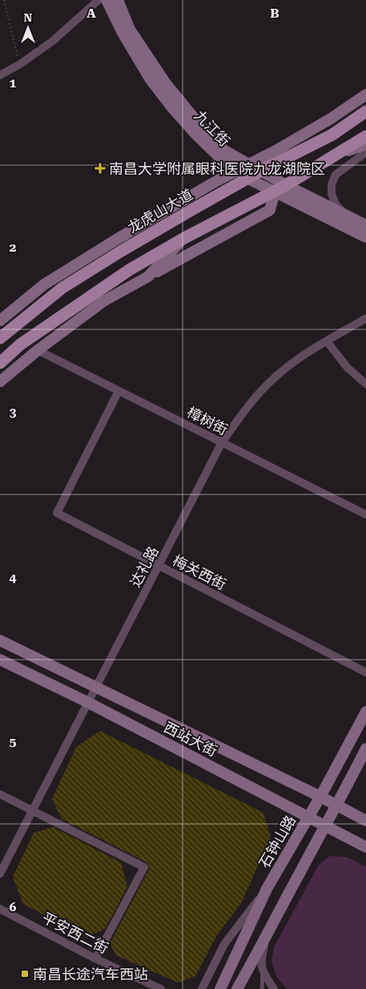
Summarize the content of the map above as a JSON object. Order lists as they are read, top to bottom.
{
  "streets": {
    "main road": [
      "九江街",
      "龙虎山大道",
      "西站大街",
      "石钟山路"
    ],
    "street": [
      "樟树街",
      "达礼路",
      "梅关西街",
      "平安西二街"
    ]
  },
  "crossings": [
    ["九江街", "龙虎山大道"],
    ["樟树街", "达礼路"],
    ["樟树街", "梅关西街"],
    ["达礼路", "梅关西街"],
    ["达礼路", "西站大街"],
    ["西站大街", "石钟山路"]
  ],
  "places": {
    "health": ["南昌大学附属眼科医院九龙湖院区"],
    "transit": ["南昌长途汽车西站"]
  },
  "north": "top",
  "grid": {
    "columns": ["A", "B"],
    "rows": [
      "1",
      "2",
      "3",
      "4",
      "5",
      "6"
    ]
  }
}
